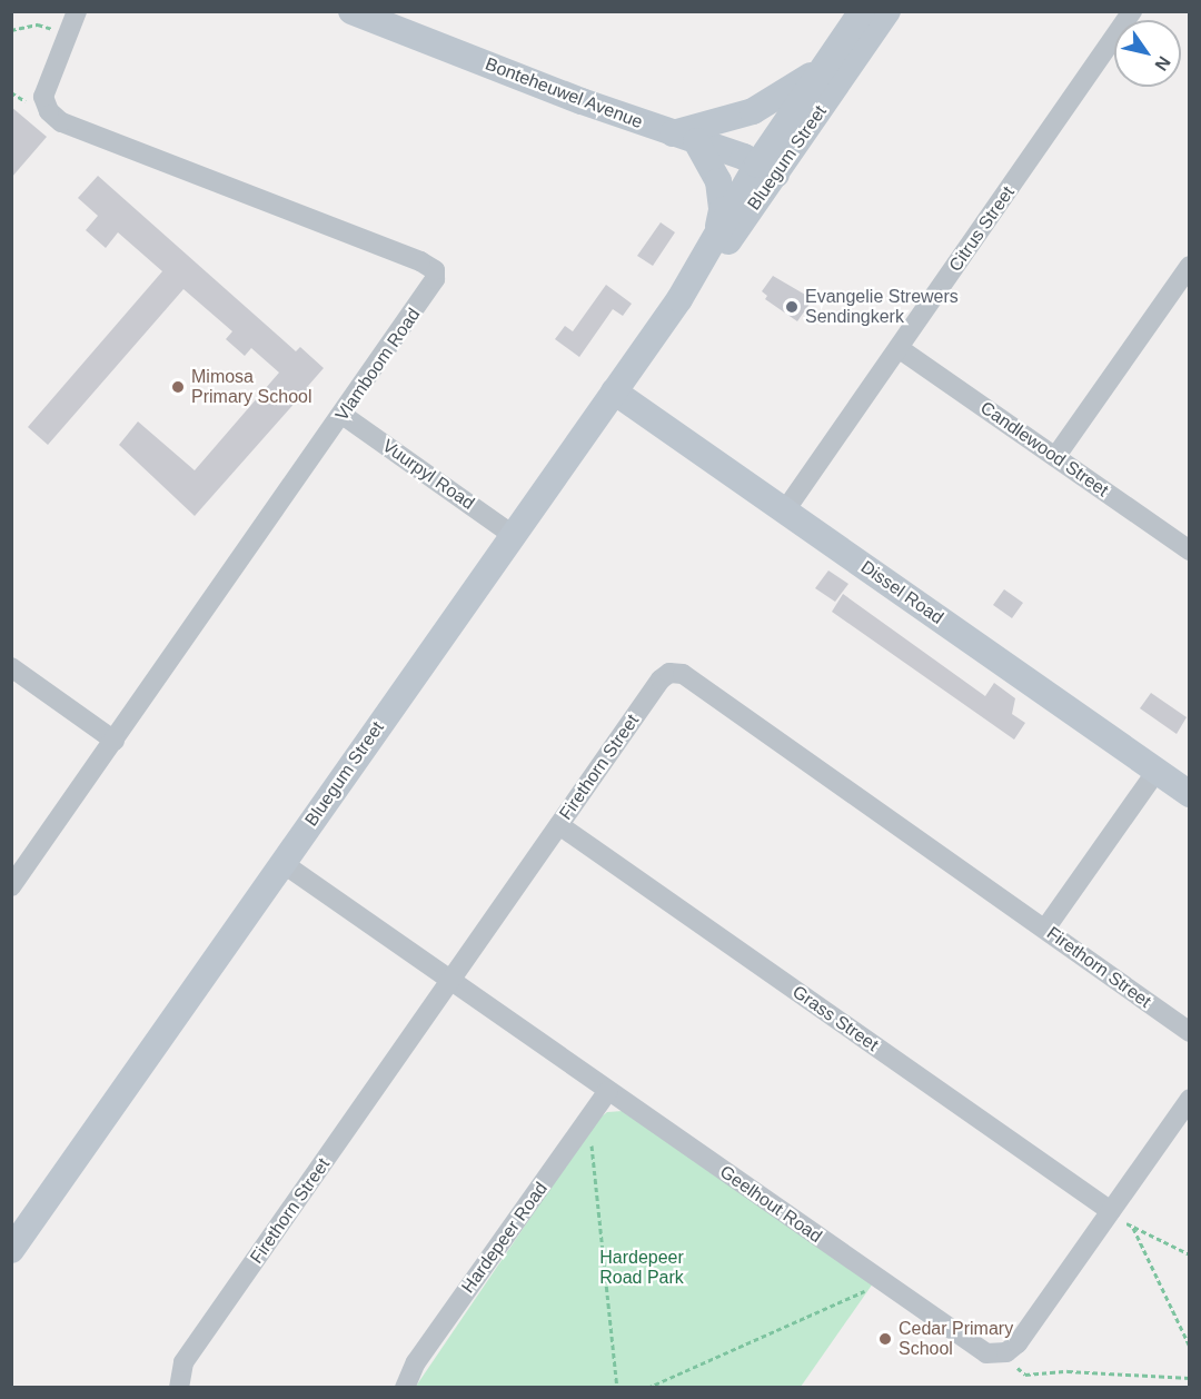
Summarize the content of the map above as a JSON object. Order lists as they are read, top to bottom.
{
  "streets": {
    "street": [
      "Bonteheuwel Avenue",
      "Bluegum Street",
      "Citrus Street",
      "Vlamboom Road",
      "Candlewood Street",
      "Vuurpyl Road",
      "Dissel Road",
      "Firethorn Street",
      "Grass Street",
      "Geelhout Road",
      "Hardepeer Road"
    ]
  },
  "crossings": [
    ["Bonteheuwel Avenue", "Bluegum Street"],
    ["Bluegum Street", "Vuurpyl Road"],
    ["Bluegum Street", "Dissel Road"],
    ["Bluegum Street", "Geelhout Road"],
    ["Citrus Street", "Candlewood Street"],
    ["Citrus Street", "Dissel Road"],
    ["Vlamboom Road", "Vuurpyl Road"],
    ["Firethorn Street", "Grass Street"],
    ["Firethorn Street", "Geelhout Road"],
    ["Geelhout Road", "Hardepeer Road"]
  ],
  "parks": ["Hardepeer Road Park"],
  "places": ["Evangelie Strewers Sendingkerk", "Mimosa Primary School", "Cedar Primary School"],
  "north": "bottom right"
}
